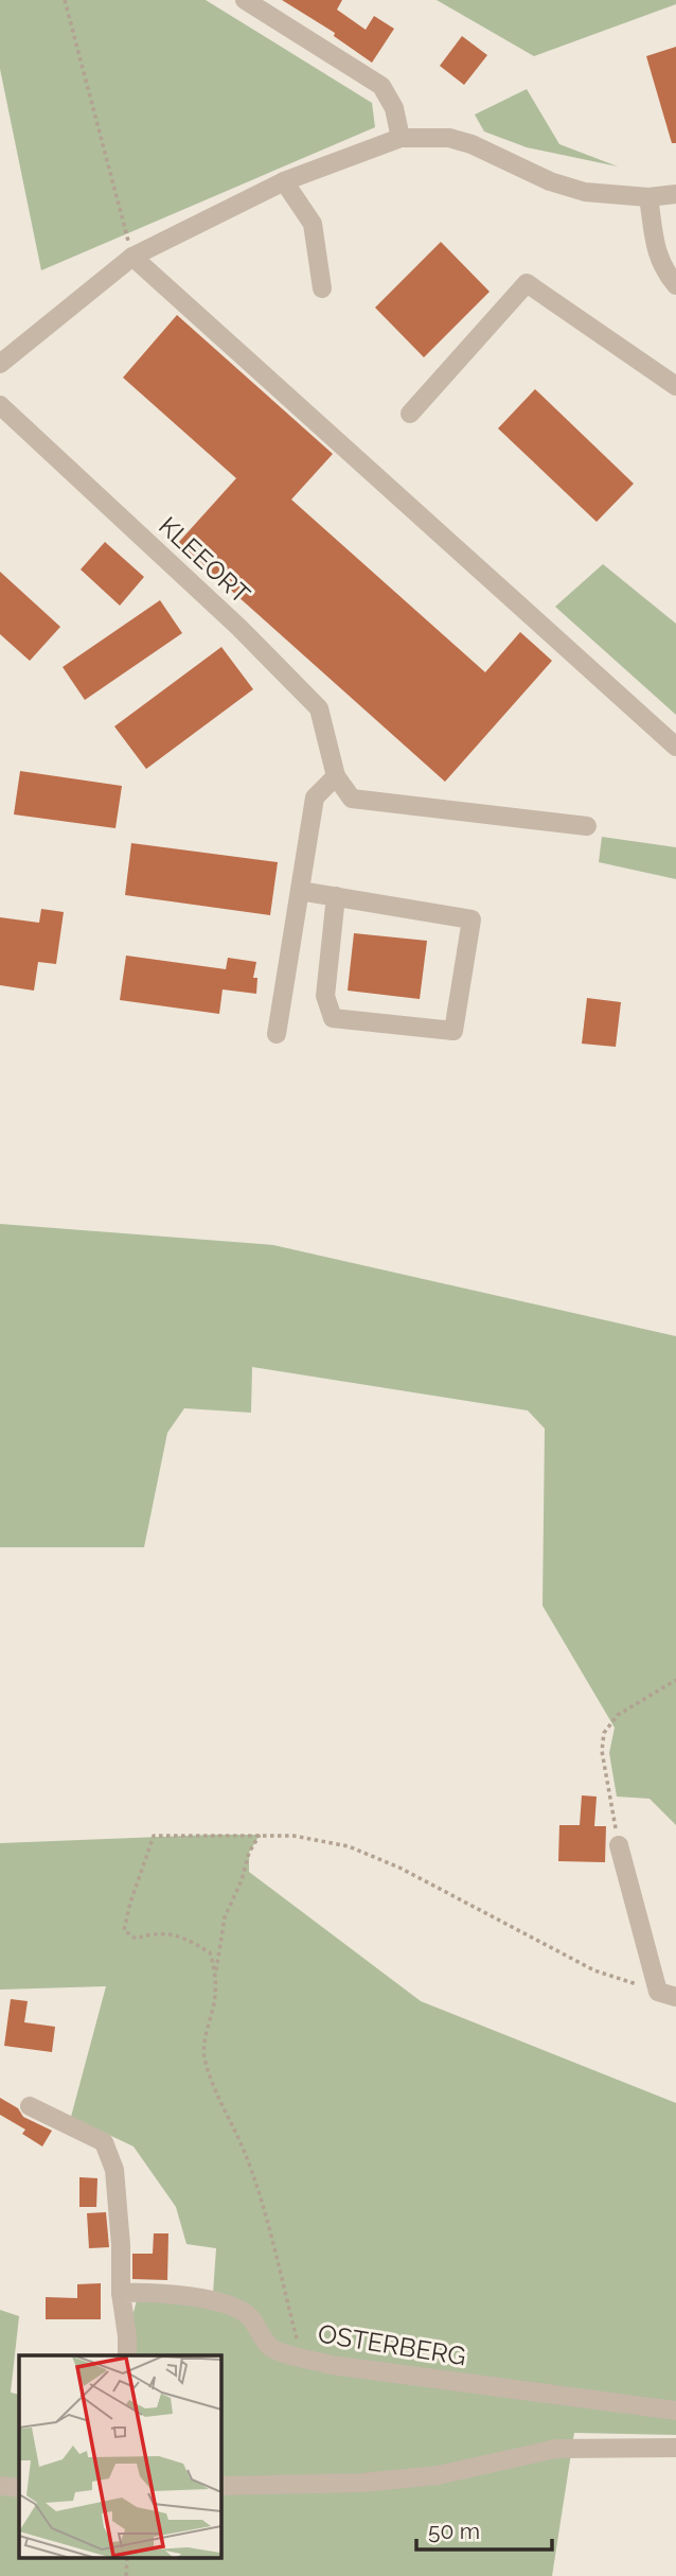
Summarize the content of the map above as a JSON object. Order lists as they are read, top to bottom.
{
  "streets": {
    "street": ["KLEEORT", "OSTERBERG"]
  },
  "scale_bar": "50 m"
}
